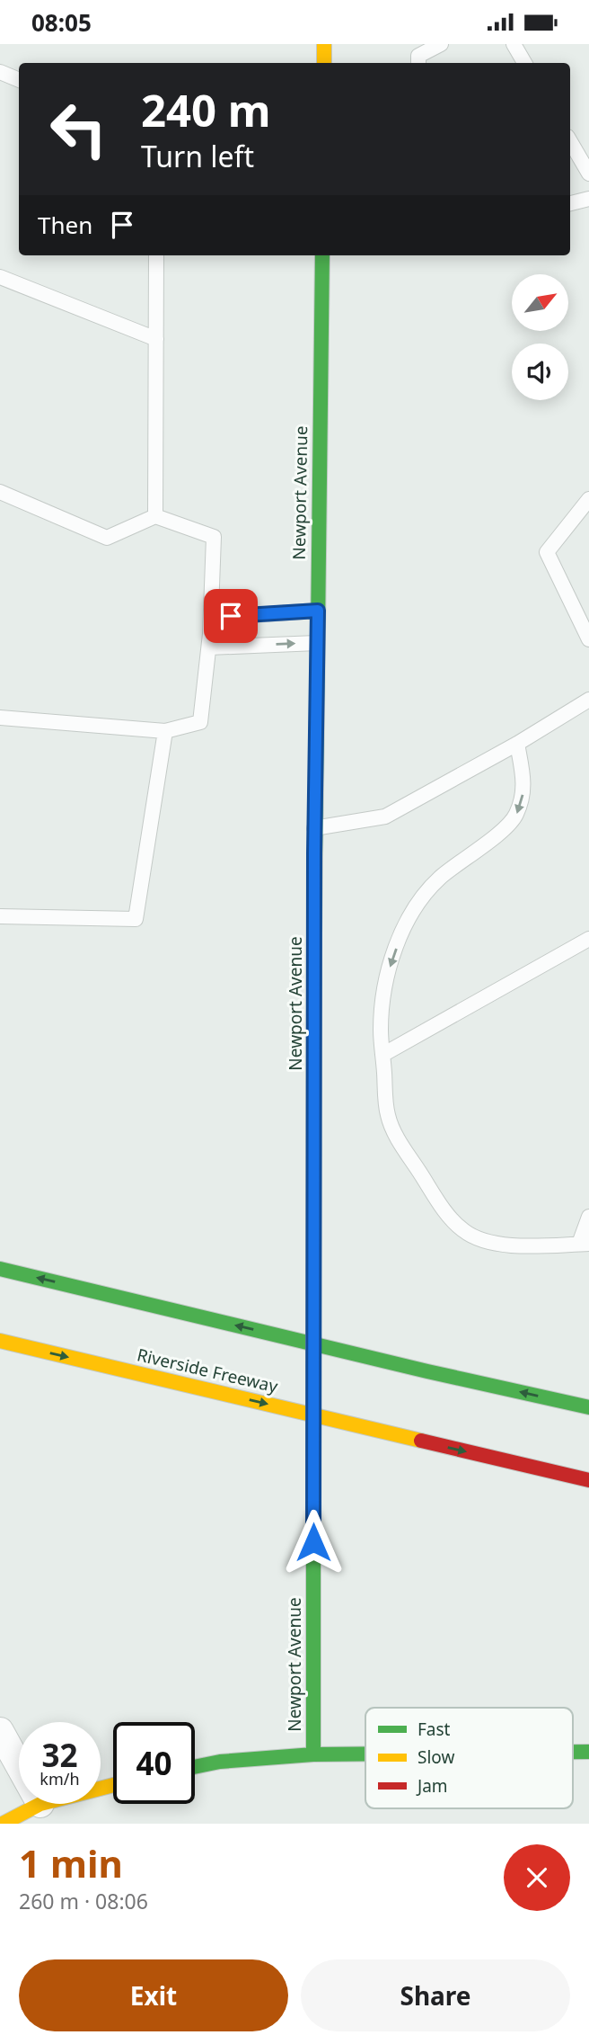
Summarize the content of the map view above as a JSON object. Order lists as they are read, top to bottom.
{
  "streets": {
    "main road": ["Newport Avenue", "Riverside Freeway"]
  },
  "legend": ["Fast", "Slow", "Jam"],
  "north": "top right",
  "page": {
    "status": "08:05",
    "turn": ["240 m", "Turn left"],
    "then": "Then",
    "speed": "32 km/h",
    "limit": "40",
    "heading": ["1 min", "260 m · 08:06"],
    "buttons": ["Exit", "Share"]
  }
}
